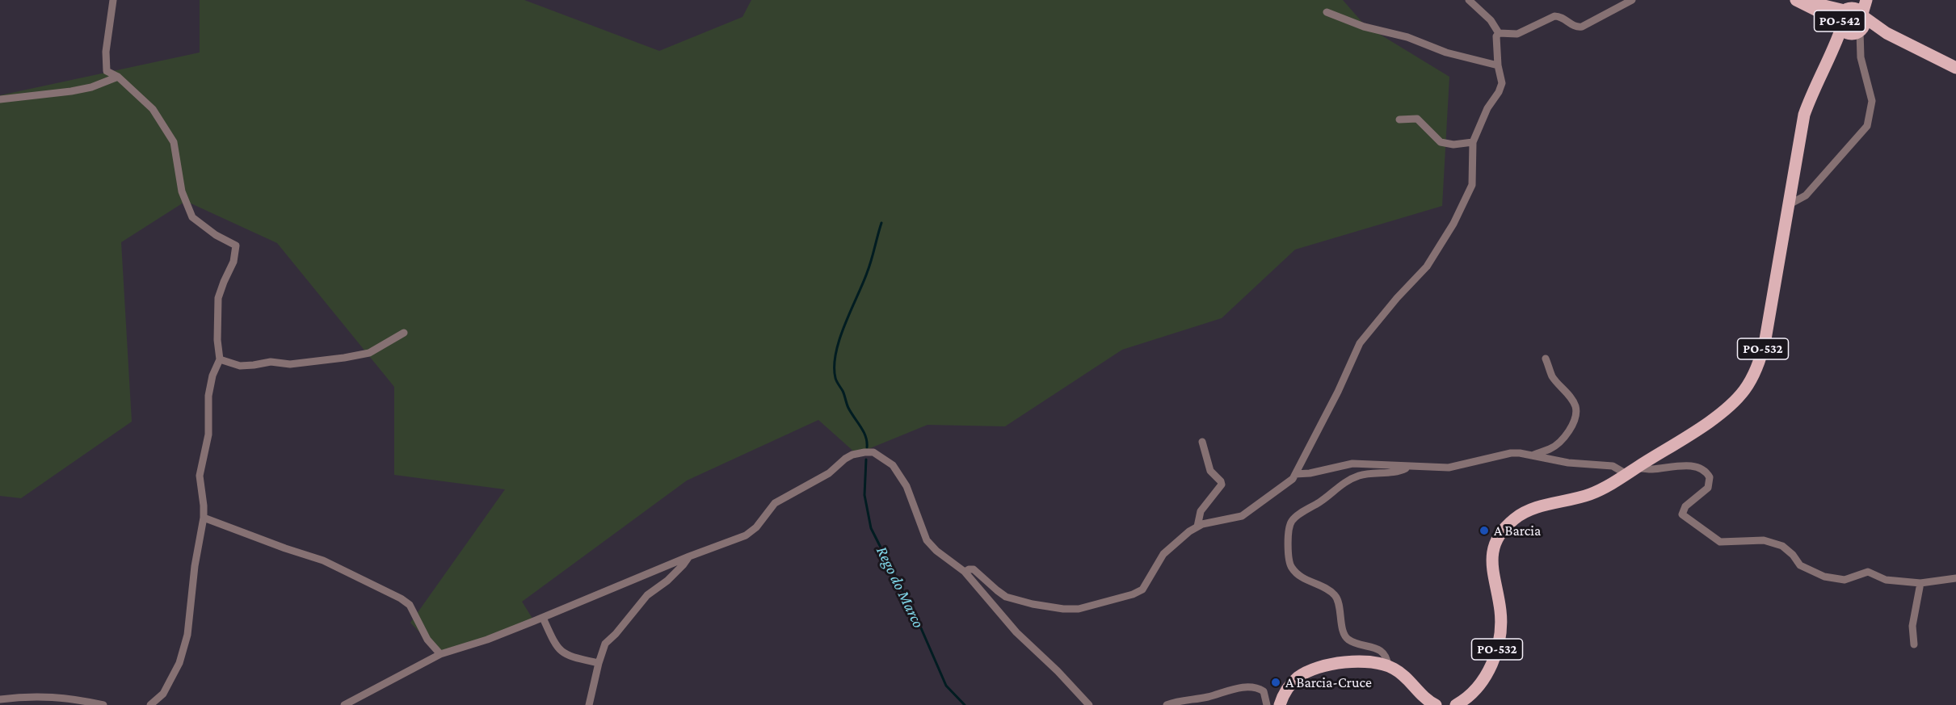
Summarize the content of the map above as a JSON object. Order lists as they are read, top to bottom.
{
  "streets": {
    "main road": ["PO-542", "PO-532"]
  },
  "crossings": [
    ["PO-542", "PO-532"]
  ],
  "water": ["Rego do Marco"],
  "places": ["A Barcia", "A Barcia-Cruce"]
}
